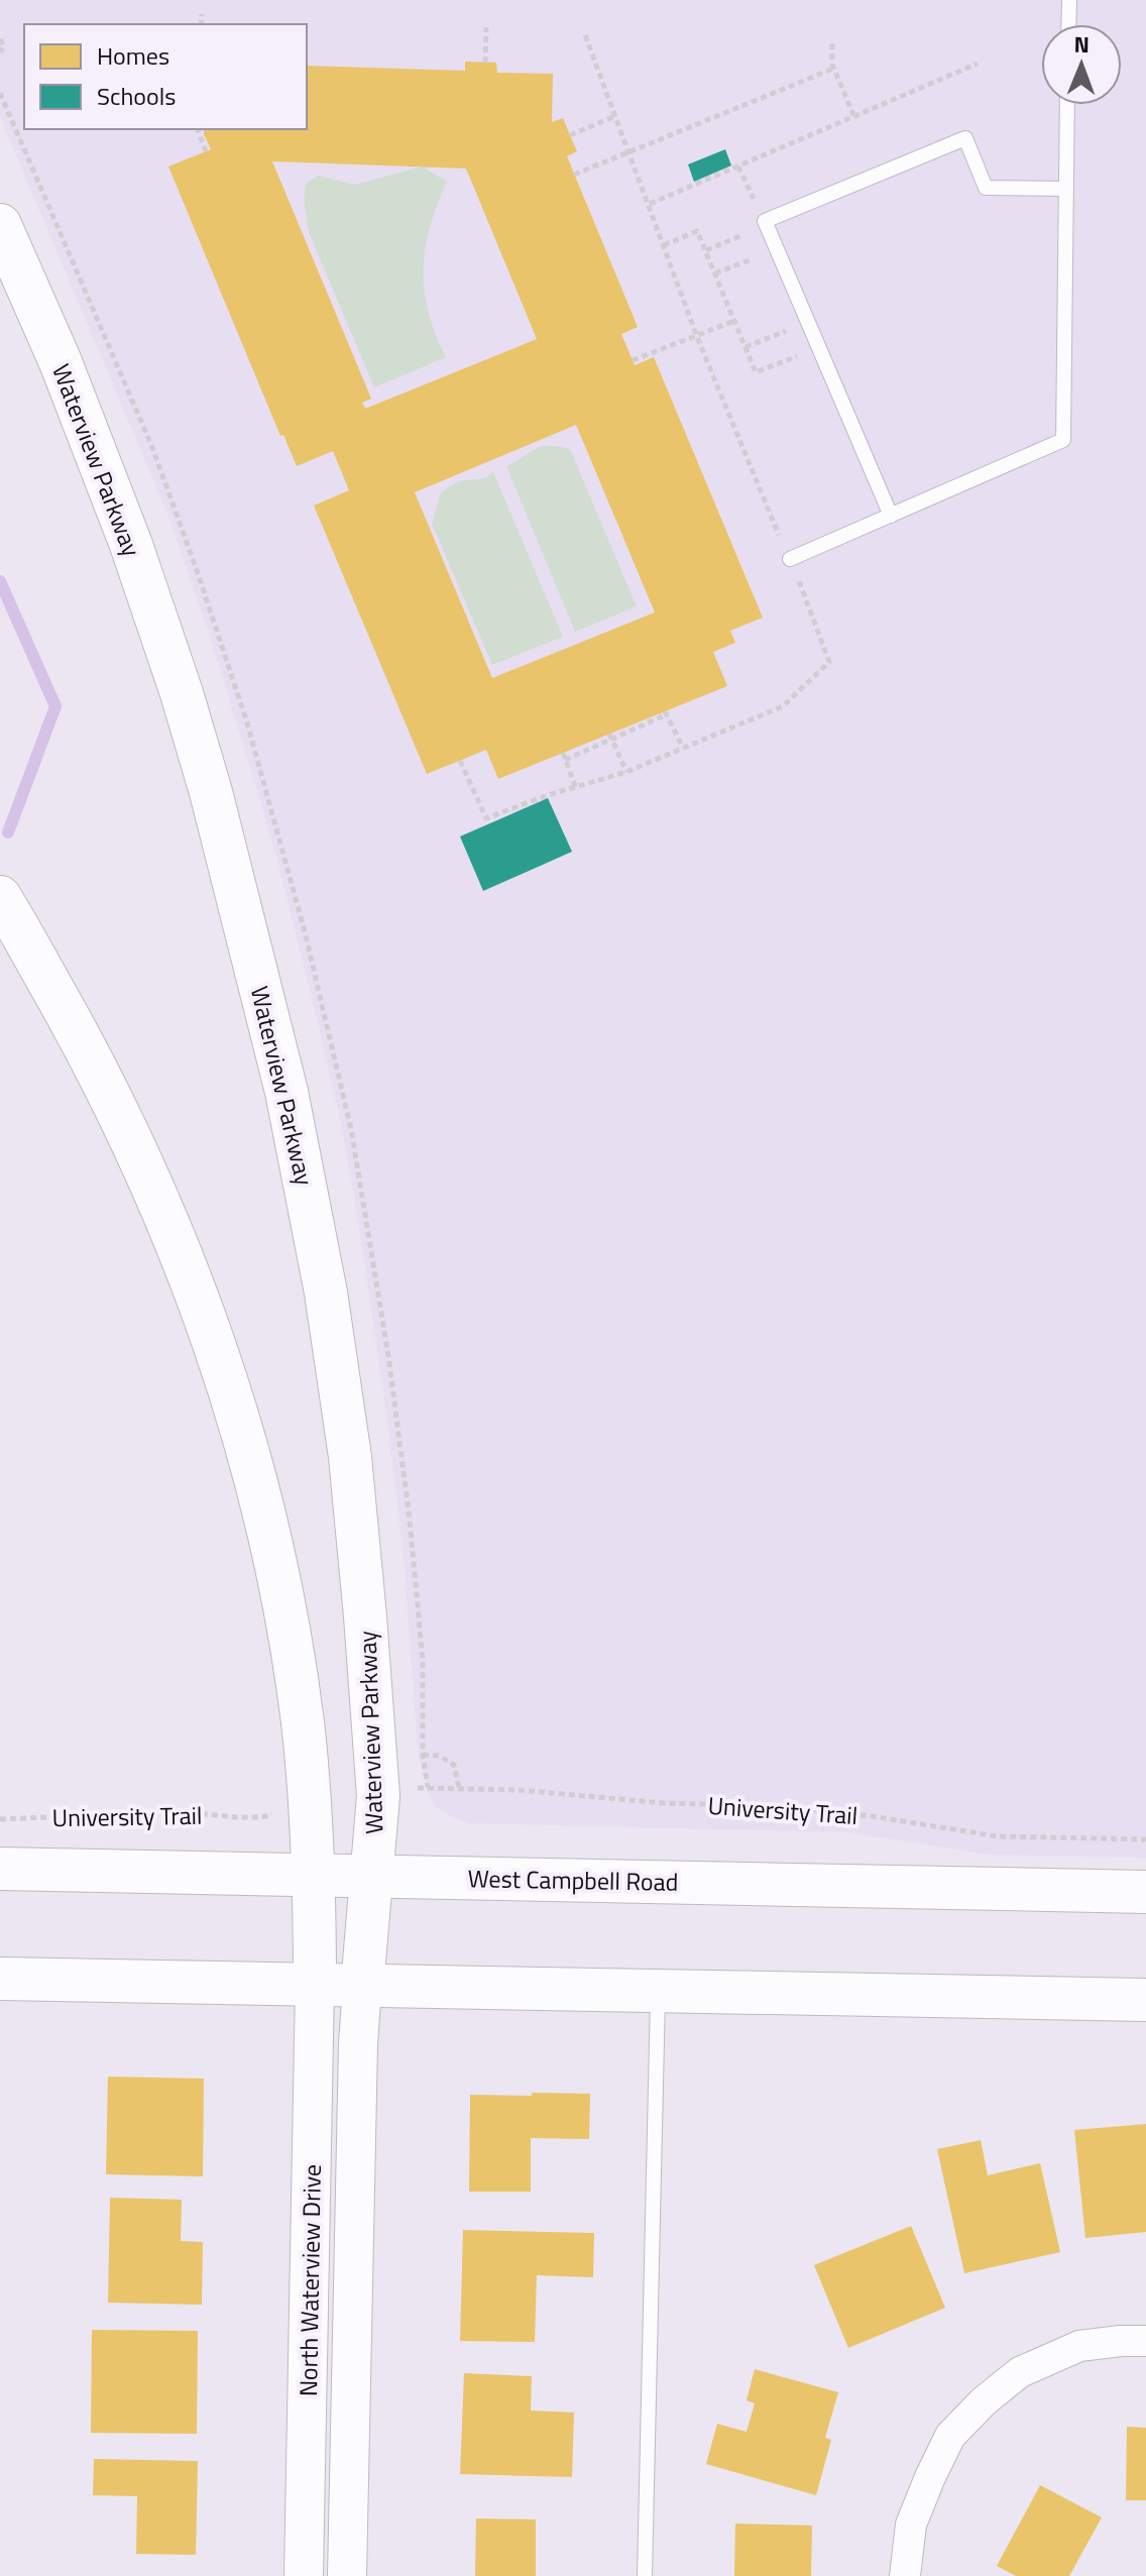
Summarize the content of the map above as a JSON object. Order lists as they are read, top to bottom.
{
  "streets": {
    "main road": ["Waterview Parkway", "West Campbell Road"],
    "street": ["North Waterview Drive"],
    "path": ["University Trail"]
  },
  "crossings": [
    ["Waterview Parkway", "West Campbell Road"],
    ["Waterview Parkway", "North Waterview Drive"]
  ],
  "legend": ["Homes", "Schools"],
  "north": "top"
}
